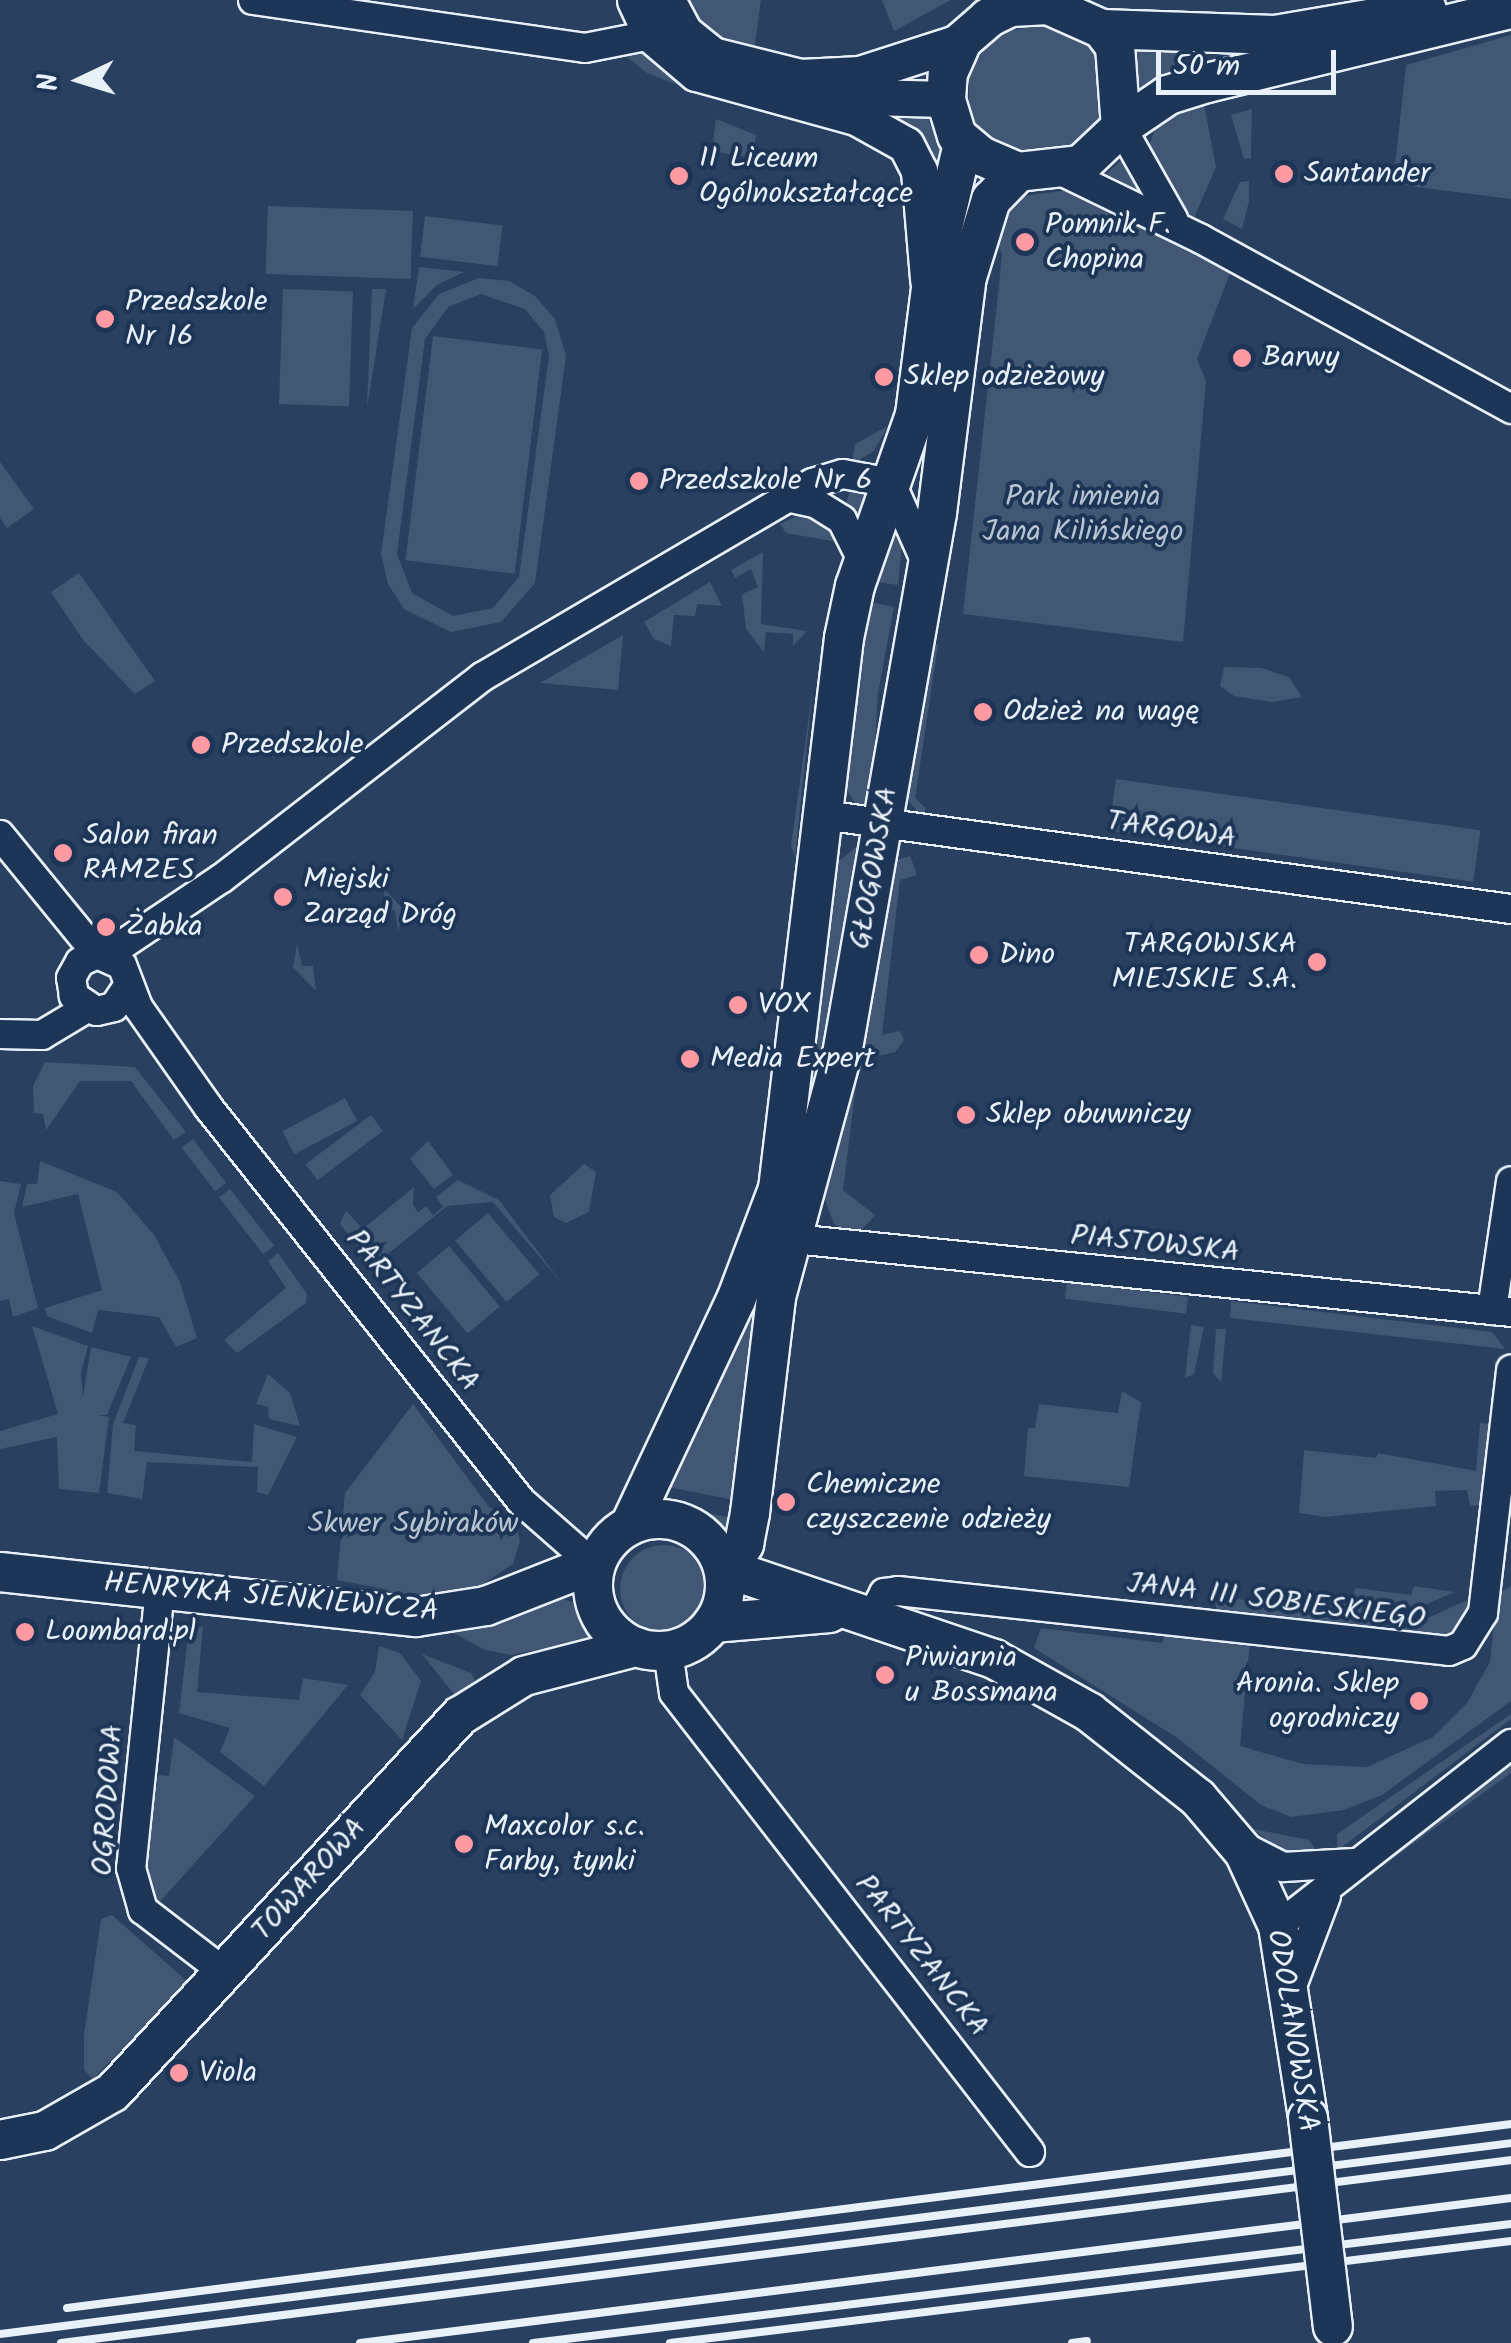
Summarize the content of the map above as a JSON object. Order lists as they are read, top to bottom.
{
  "streets": {
    "main road": [
      "GŁOGOWSKA",
      "HENRYKA SIENKIEWICZA",
      "TOWAROWA",
      "ODOLANOWSKA"
    ],
    "street": [
      "TARGOWA",
      "PIASTOWSKA",
      "PARTYZANCKA",
      "JANA III SOBIESKIEGO",
      "OGRODOWA"
    ]
  },
  "crossings": [
    ["TARGOWA", "GŁOGOWSKA"],
    ["GŁOGOWSKA", "PIASTOWSKA"],
    ["GŁOGOWSKA", "PARTYZANCKA"],
    ["GŁOGOWSKA", "HENRYKA SIENKIEWICZA"],
    ["GŁOGOWSKA", "TOWAROWA"],
    ["GŁOGOWSKA", "ODOLANOWSKA"],
    ["PARTYZANCKA", "HENRYKA SIENKIEWICZA"],
    ["PARTYZANCKA", "TOWAROWA"],
    ["PARTYZANCKA", "ODOLANOWSKA"],
    ["HENRYKA SIENKIEWICZA", "OGRODOWA"],
    ["HENRYKA SIENKIEWICZA", "TOWAROWA"],
    ["HENRYKA SIENKIEWICZA", "ODOLANOWSKA"],
    ["JANA III SOBIESKIEGO", "ODOLANOWSKA"],
    ["OGRODOWA", "TOWAROWA"],
    ["TOWAROWA", "ODOLANOWSKA"]
  ],
  "parks": ["Park imienia Jana Kilińskiego", "Skwer Sybiraków"],
  "places": [
    "Santander",
    "II Liceum Ogólnokształcące",
    "Pomnik F. Chopina",
    "Przedszkole Nr 16",
    "Barwy",
    "Sklep odzieżowy",
    "Przedszkole Nr 6",
    "Odzież na wagę",
    "Przedszkole",
    "Salon firan RAMZES",
    "Miejski Zarząd Dróg",
    "Żabka",
    "Dino",
    "TARGOWISKA MIEJSKIE S.A.",
    "VOX",
    "Media Expert",
    "Sklep obuwniczy",
    "Chemiczne czyszczenie odzieży",
    "Loombard.pl",
    "Piwiarnia u Bossmana",
    "Aronia. Sklep ogrodniczy",
    "Maxcolor s.c. Farby, tynki",
    "Viola"
  ],
  "scale_bar": "50 m",
  "north": "left"
}
